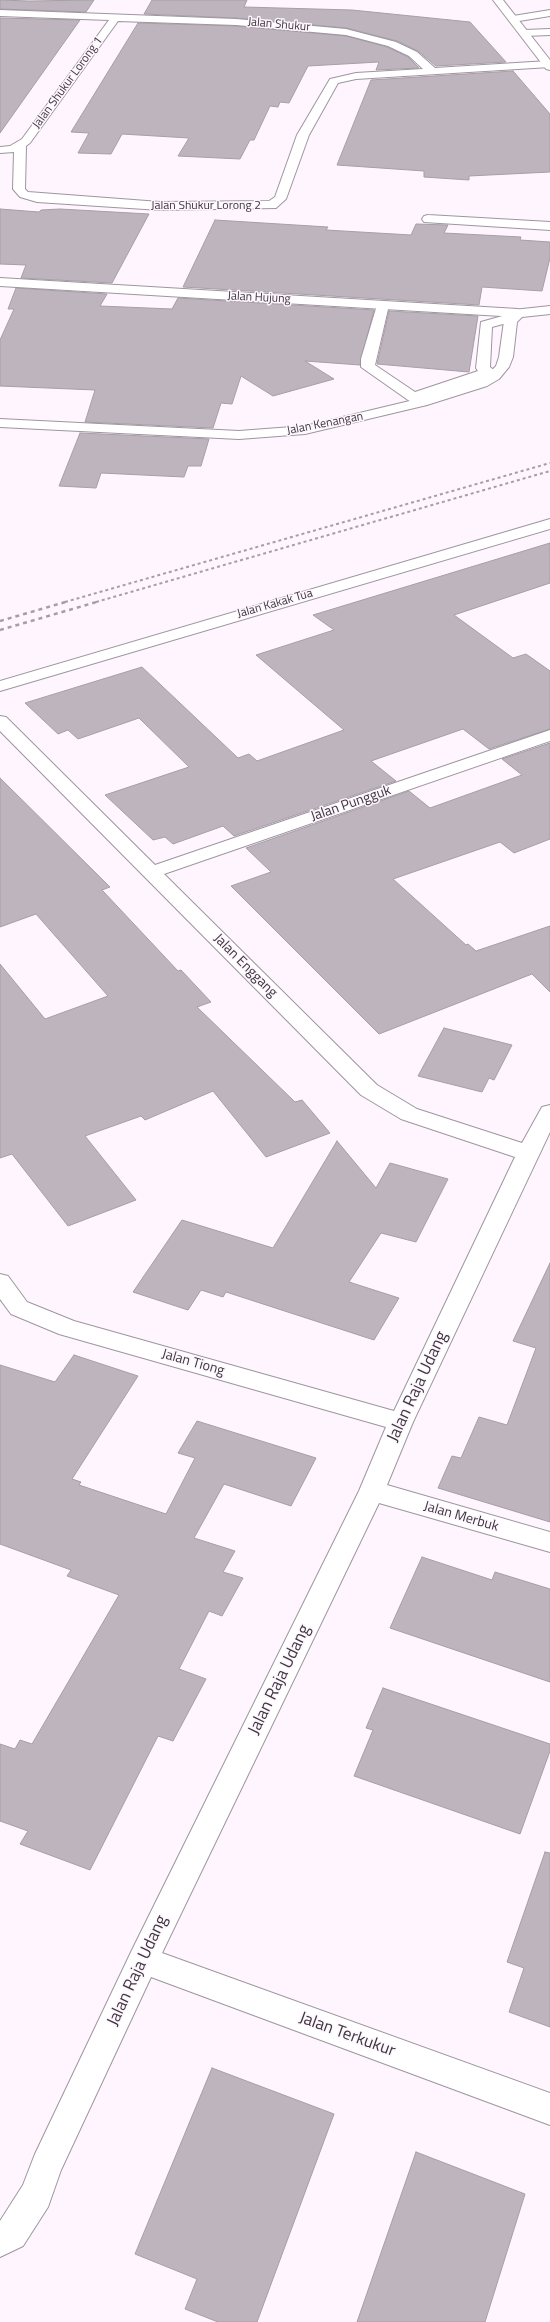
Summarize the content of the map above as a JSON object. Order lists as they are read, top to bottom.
{
  "streets": {
    "street": [
      "Jalan Shukur",
      "Jalan Shukur Lorong 1",
      "Jalan Shukur Lorong 2",
      "Jalan Hujung",
      "Jalan Kenangan",
      "Jalan Kakak Tua",
      "Jalan Pungguk",
      "Jalan Enggang",
      "Jalan Tiong",
      "Jalan Raja Udang",
      "Jalan Merbuk",
      "Jalan Terkukur"
    ]
  },
  "crossings": [
    ["Jalan Shukur", "Jalan Shukur Lorong 1"],
    ["Jalan Shukur", "Jalan Shukur Lorong 2"],
    ["Jalan Shukur Lorong 1", "Jalan Shukur Lorong 2"],
    ["Jalan Hujung", "Jalan Kenangan"],
    ["Jalan Pungguk", "Jalan Enggang"],
    ["Jalan Enggang", "Jalan Raja Udang"],
    ["Jalan Tiong", "Jalan Raja Udang"],
    ["Jalan Raja Udang", "Jalan Merbuk"],
    ["Jalan Raja Udang", "Jalan Terkukur"]
  ]
}
